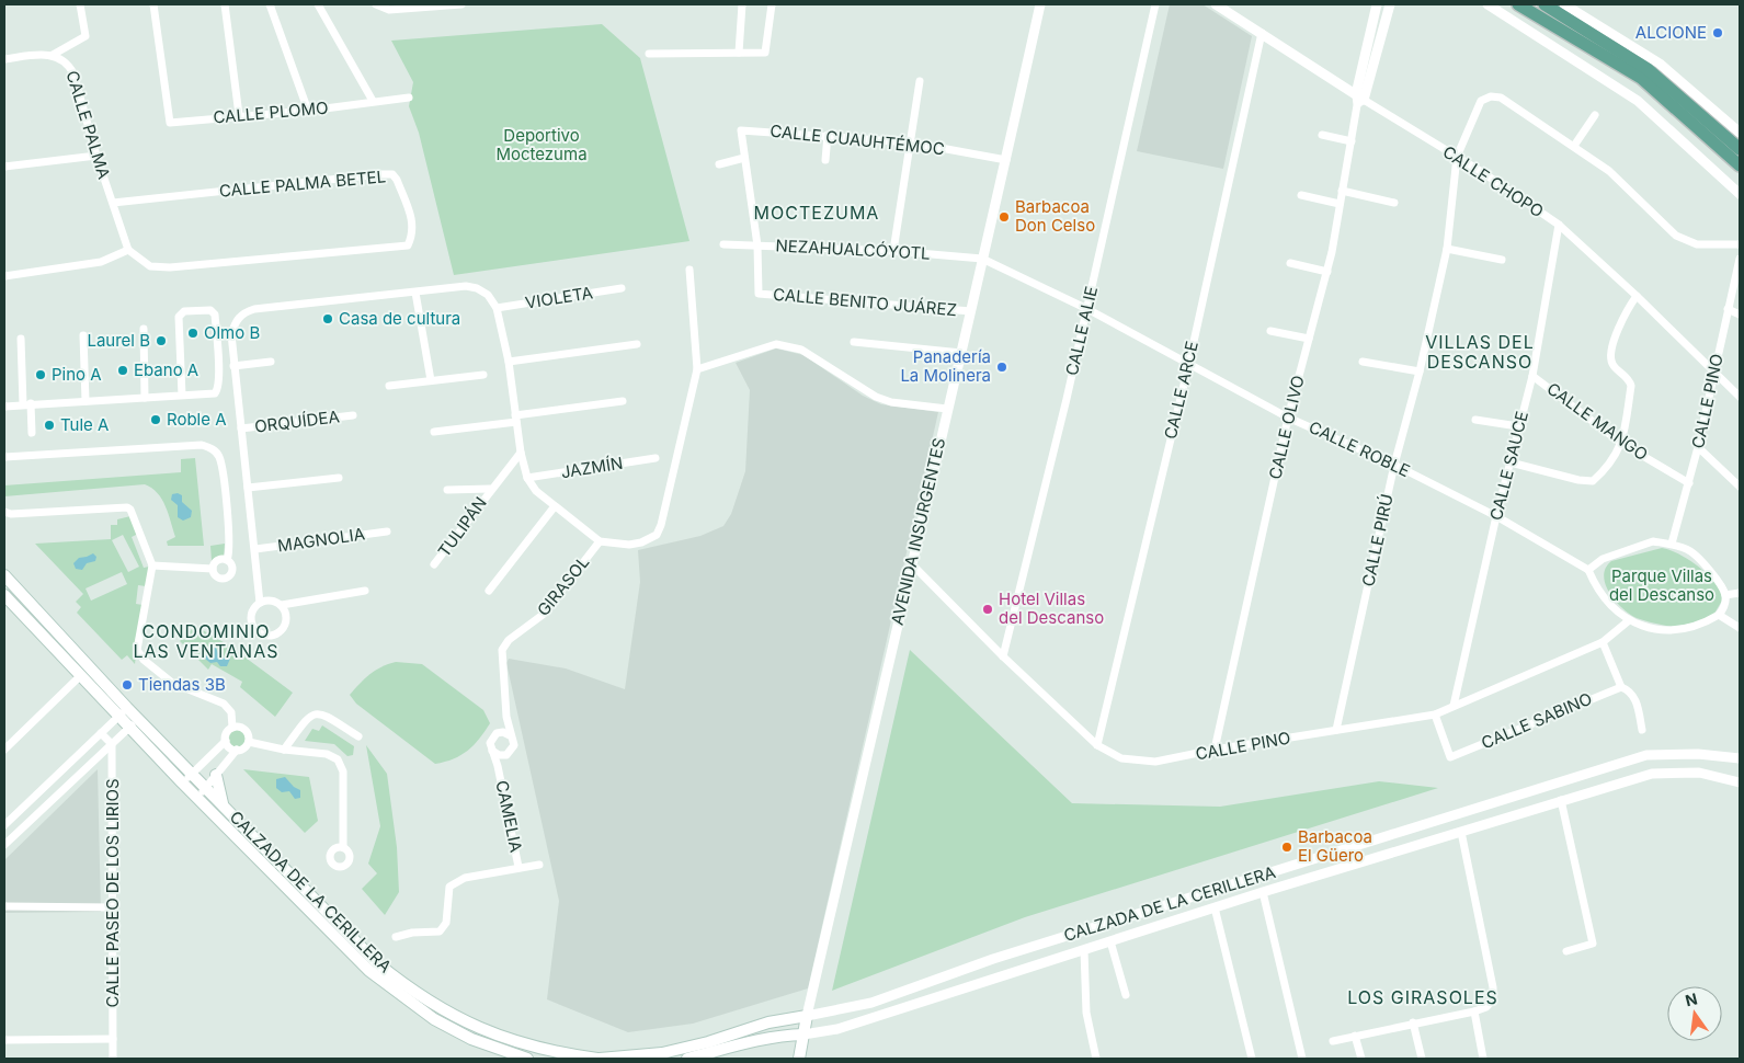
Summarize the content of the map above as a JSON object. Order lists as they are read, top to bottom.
{
  "streets": {
    "main road": ["AVENIDA INSURGENTES", "CALZADA DE LA CERILLERA"],
    "street": [
      "CALLE PLOMO",
      "CALLE PALMA",
      "CALLE CUAUHTÉMOC",
      "CALLE CHOPO",
      "CALLE PALMA BETEL",
      "NEZAHUALCÓYOTL",
      "VIOLETA",
      "CALLE BENITO JUÁREZ",
      "CALLE ALIE",
      "CALLE ARCE",
      "CALLE PINO",
      "ORQUÍDEA",
      "CALLE MANGO",
      "CALLE OLIVO",
      "CALLE ROBLE",
      "CALLE SAUCE",
      "JAZMÍN",
      "TULIPÁN",
      "MAGNOLIA",
      "CALLE PIRÚ",
      "GIRASOL",
      "CALLE SABINO",
      "CAMELIA",
      "CALLE PASEO DE LOS LIRIOS"
    ]
  },
  "crossings": [
    ["CALLE PALMA", "CALLE PALMA BETEL"],
    ["CALLE CUAUHTÉMOC", "AVENIDA INSURGENTES"],
    ["CALLE CHOPO", "CALLE ARCE"],
    ["CALLE CHOPO", "CALLE PINO"],
    ["CALLE CHOPO", "CALLE OLIVO"],
    ["CALLE CHOPO", "CALLE SAUCE"],
    ["CALLE CHOPO", "CALLE PIRÚ"],
    ["NEZAHUALCÓYOTL", "CALLE BENITO JUÁREZ"],
    ["NEZAHUALCÓYOTL", "CALLE ROBLE"],
    ["NEZAHUALCÓYOTL", "AVENIDA INSURGENTES"],
    ["CALLE BENITO JUÁREZ", "AVENIDA INSURGENTES"],
    ["CALLE ALIE", "CALLE PINO"],
    ["CALLE ALIE", "CALLE ROBLE"],
    ["CALLE ARCE", "CALLE PINO"],
    ["CALLE ARCE", "CALLE ROBLE"],
    ["CALLE PINO", "CALLE MANGO"],
    ["CALLE PINO", "CALLE OLIVO"],
    ["CALLE PINO", "CALLE ROBLE"],
    ["CALLE PINO", "CALLE SAUCE"],
    ["CALLE PINO", "AVENIDA INSURGENTES"],
    ["CALLE PINO", "CALLE PIRÚ"],
    ["CALLE PINO", "CALLE SABINO"],
    ["CALLE MANGO", "CALLE SAUCE"],
    ["CALLE OLIVO", "CALLE ROBLE"],
    ["CALLE ROBLE", "CALLE SAUCE"],
    ["CALLE ROBLE", "AVENIDA INSURGENTES"],
    ["CALLE ROBLE", "CALLE PIRÚ"],
    ["AVENIDA INSURGENTES", "CALZADA DE LA CERILLERA"]
  ],
  "districts": [
    "MOCTEZUMA",
    "VILLAS DEL DESCANSO",
    "CONDOMINIO LAS VENTANAS",
    "LOS GIRASOLES"
  ],
  "parks": ["Deportivo Moctezuma", "Parque Villas del Descanso"],
  "places": [
    "ALCIONE",
    "Barbacoa Don Celso",
    "Casa de cultura",
    "Olmo B",
    "Laurel B",
    "Panadería La Molinera",
    "Ebano A",
    "Pino A",
    "Roble A",
    "Tule A",
    "Hotel Villas del Descanso",
    "Tiendas 3B",
    "Barbacoa El Güero"
  ],
  "north": "top"
}
